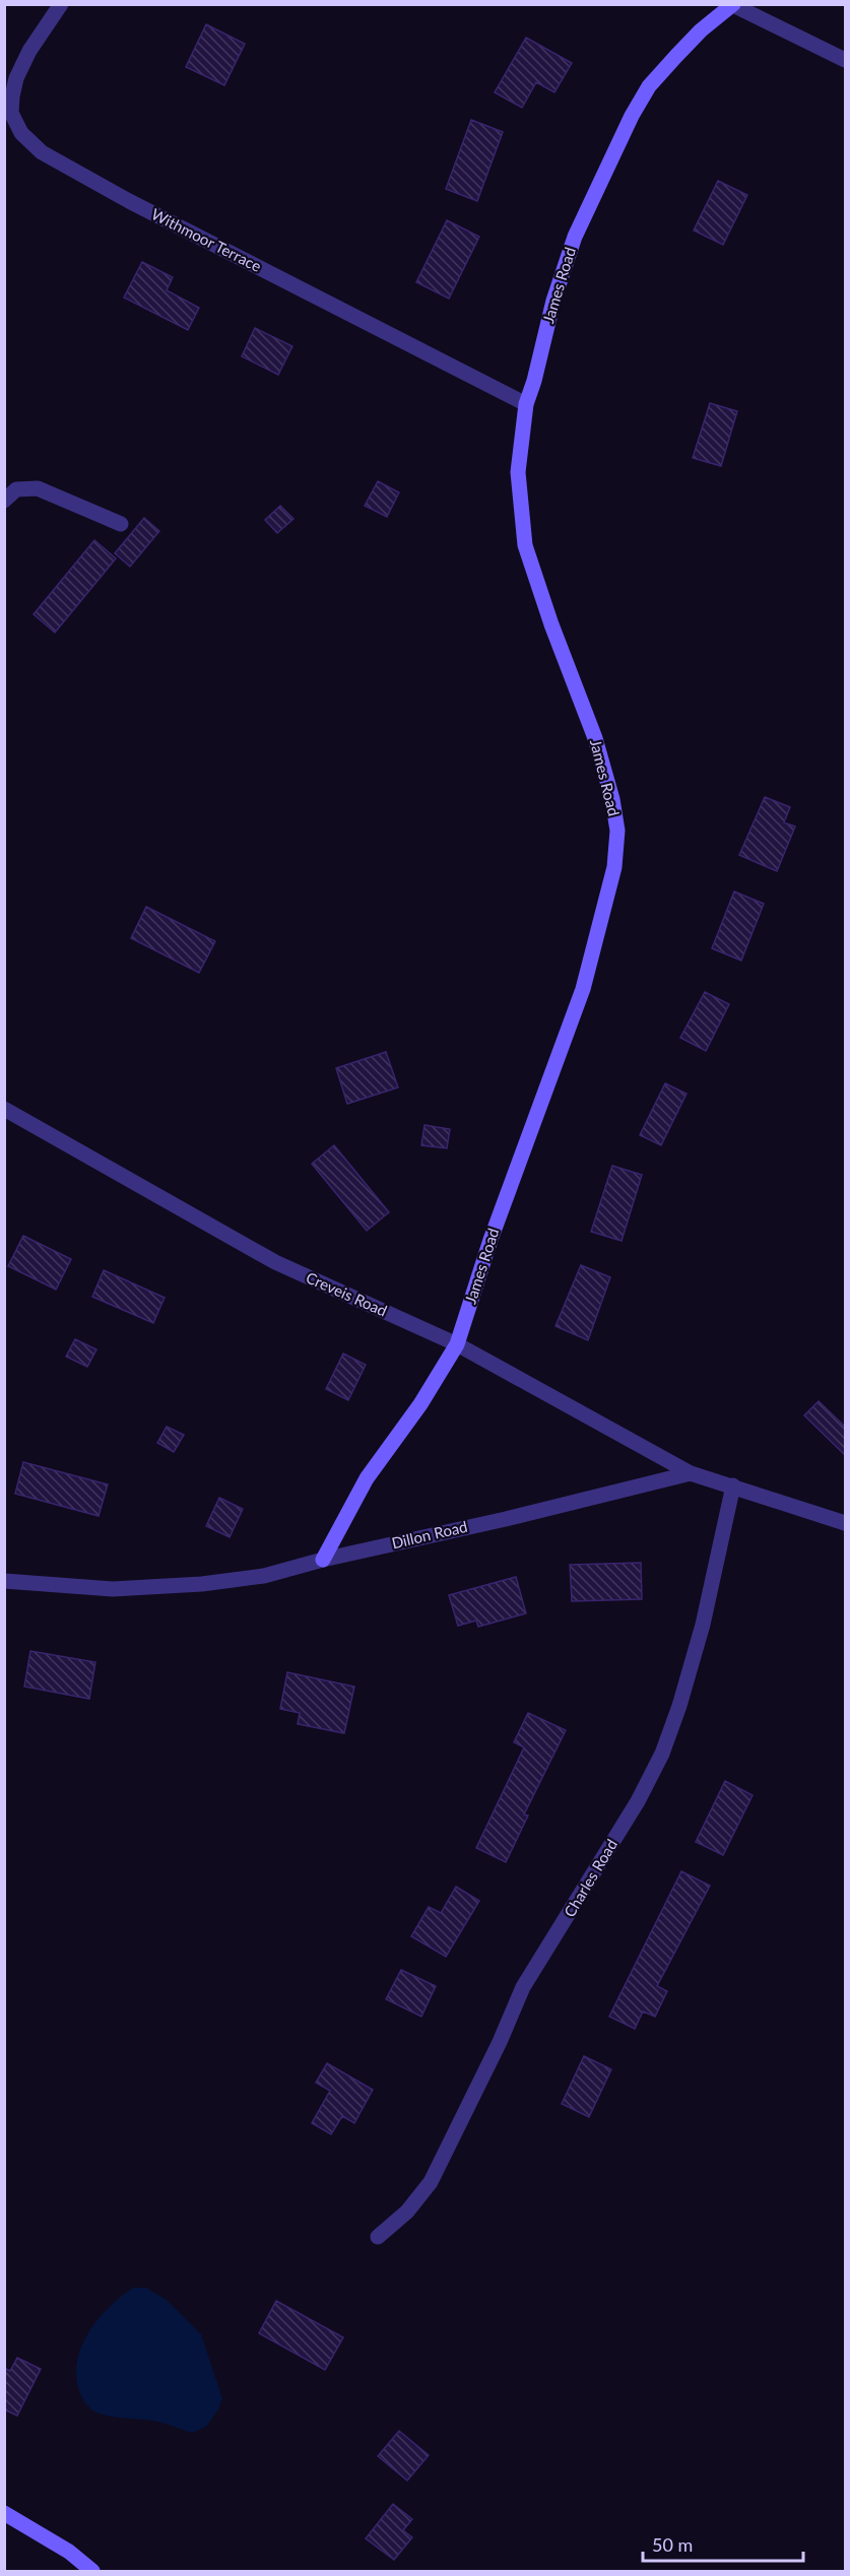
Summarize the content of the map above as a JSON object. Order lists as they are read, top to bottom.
{
  "streets": {
    "street": [
      "Withmoor Terrace",
      "James Road",
      "Creveis Road",
      "Dillon Road",
      "Charles Road"
    ]
  },
  "crossings": [
    ["Withmoor Terrace", "James Road"],
    ["James Road", "Creveis Road"],
    ["James Road", "Dillon Road"],
    ["Creveis Road", "Dillon Road"],
    ["Dillon Road", "Charles Road"]
  ],
  "scale_bar": "50 m"
}
